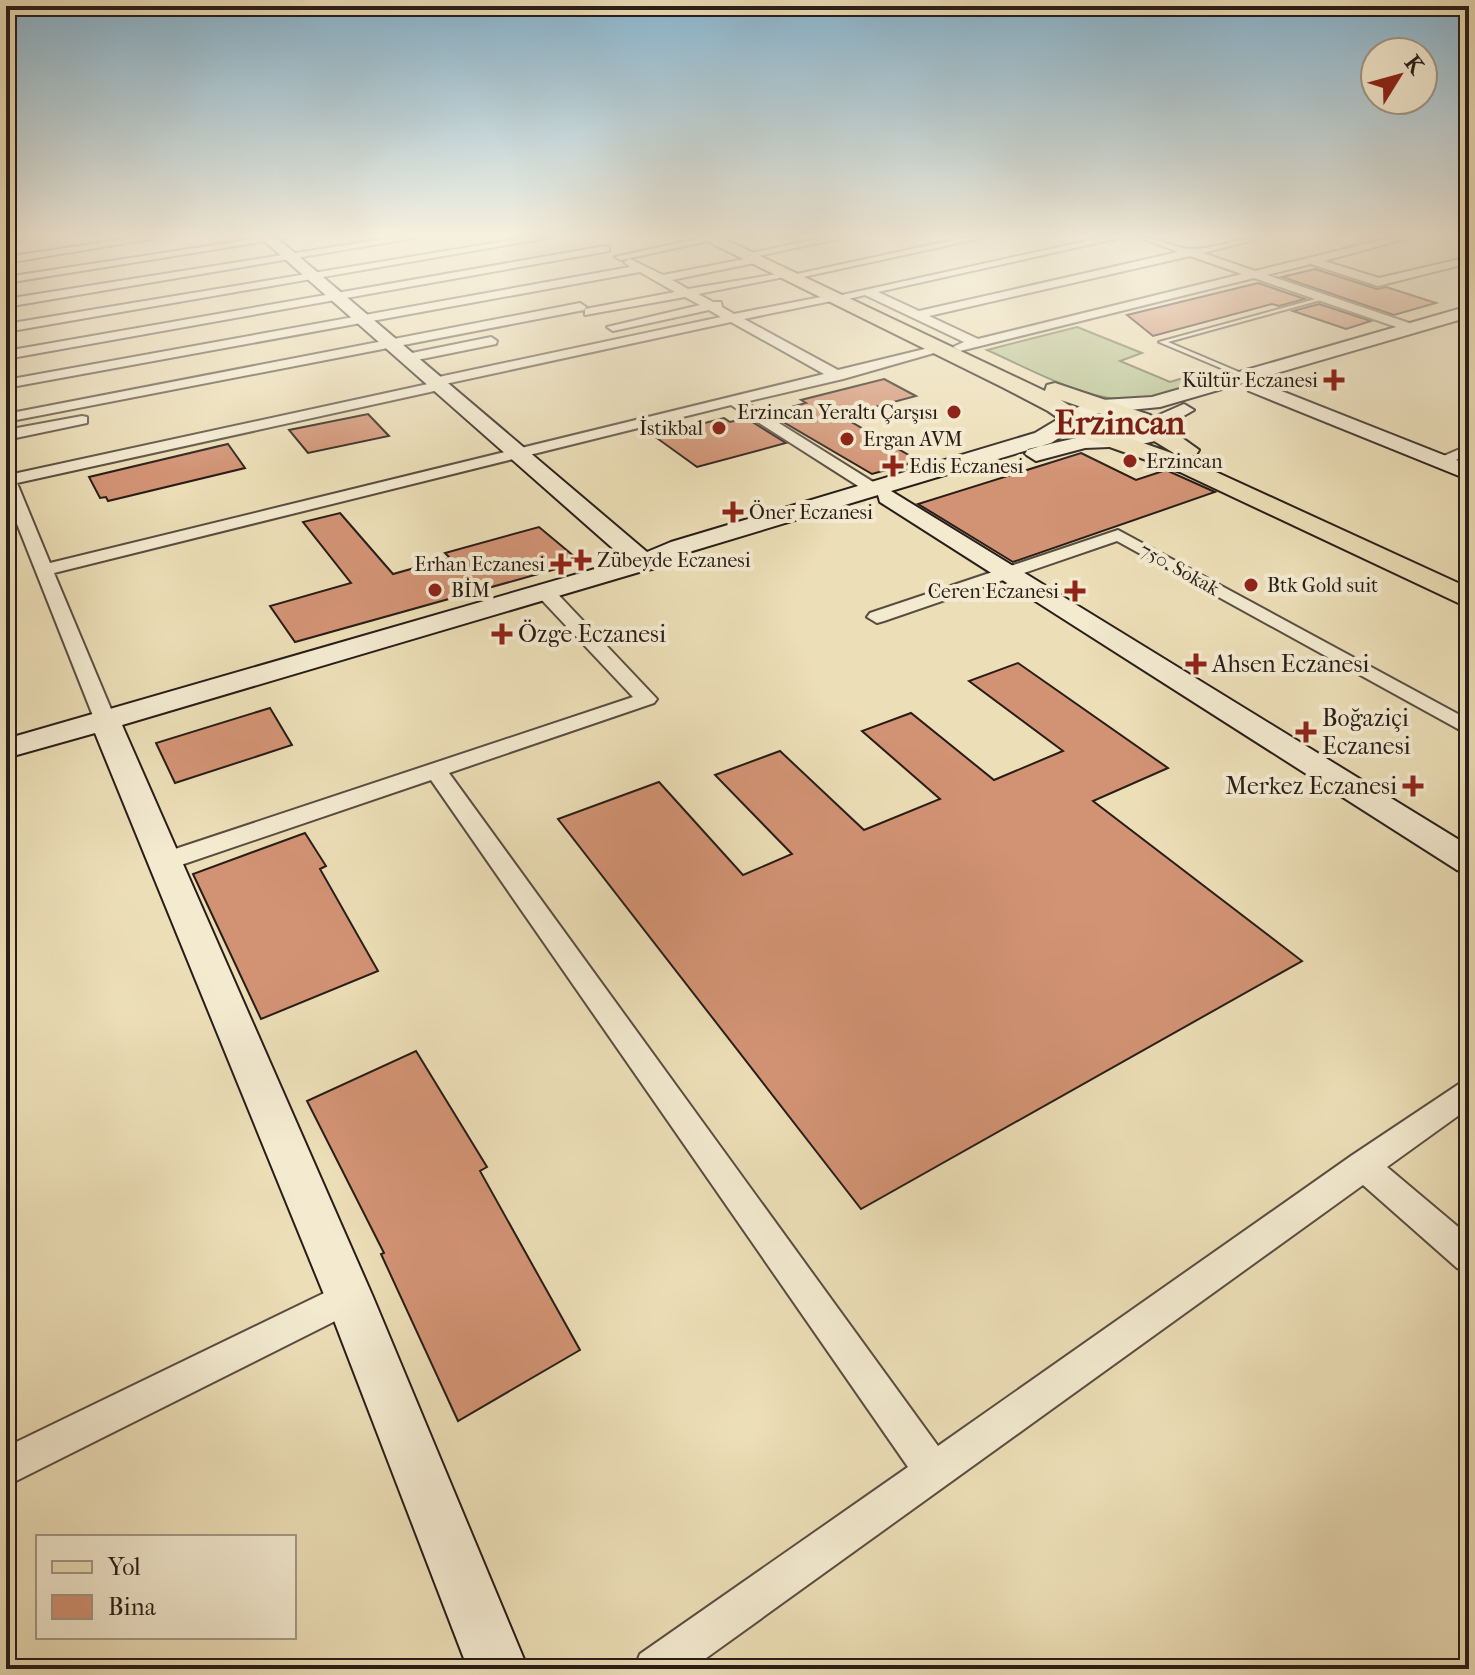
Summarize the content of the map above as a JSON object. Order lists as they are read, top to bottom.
{
  "streets": {
    "street": ["750. Sokak"]
  },
  "districts": ["Erzincan"],
  "places": {
    "health": [
      "Kültür Eczanesi",
      "Edis Eczanesi",
      "Öner Eczanesi",
      "Zübeyde Eczanesi",
      "Erhan Eczanesi",
      "Ceren Eczanesi",
      "Özge Eczanesi",
      "Ahsen Eczanesi",
      "Boğaziçi Eczanesi",
      "Merkez Eczanesi"
    ],
    "other": [
      "Erzincan Yeraltı Çarşısı",
      "İstikbal",
      "Ergan AVM",
      "Erzincan",
      "Btk Gold suit",
      "BİM"
    ]
  },
  "legend": ["Yol", "Bina"],
  "north": "top right"
}
